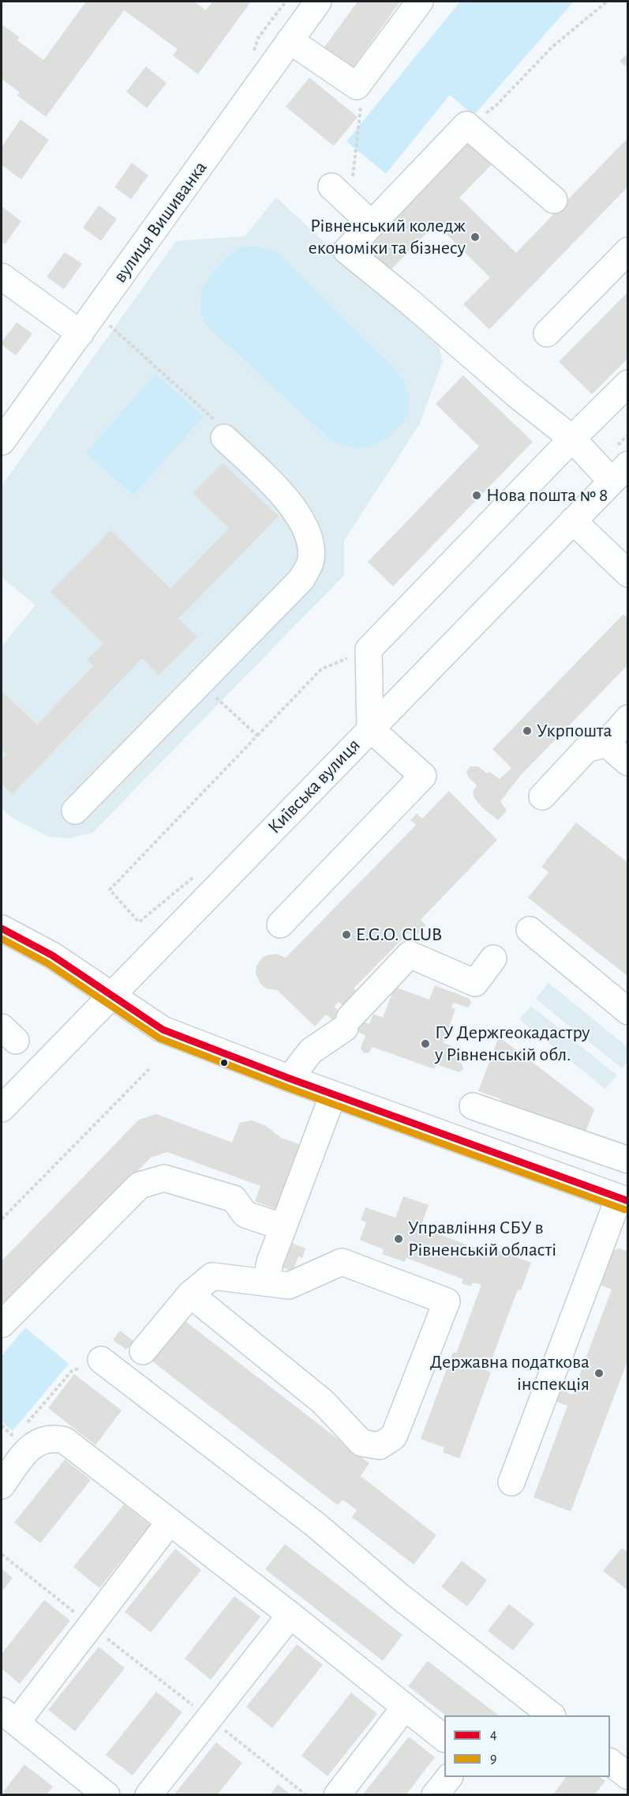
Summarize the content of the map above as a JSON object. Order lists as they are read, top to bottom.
{
  "streets": {
    "main road": ["вулиця Вишиванка", "Київська вулиця"]
  },
  "places": [
    "Рівненський коледж економіки та бізнесу",
    "Нова пошта № 8",
    "Укрпошта",
    "E.G.O. CLUB",
    "ГУ Держгеокадастру у Рівненській обл.",
    "Управління СБУ в Рівненській області",
    "Державна податкова інспекція"
  ],
  "lines": ["transit line 4", "transit line 9"],
  "legend": ["4", "9"]
}
